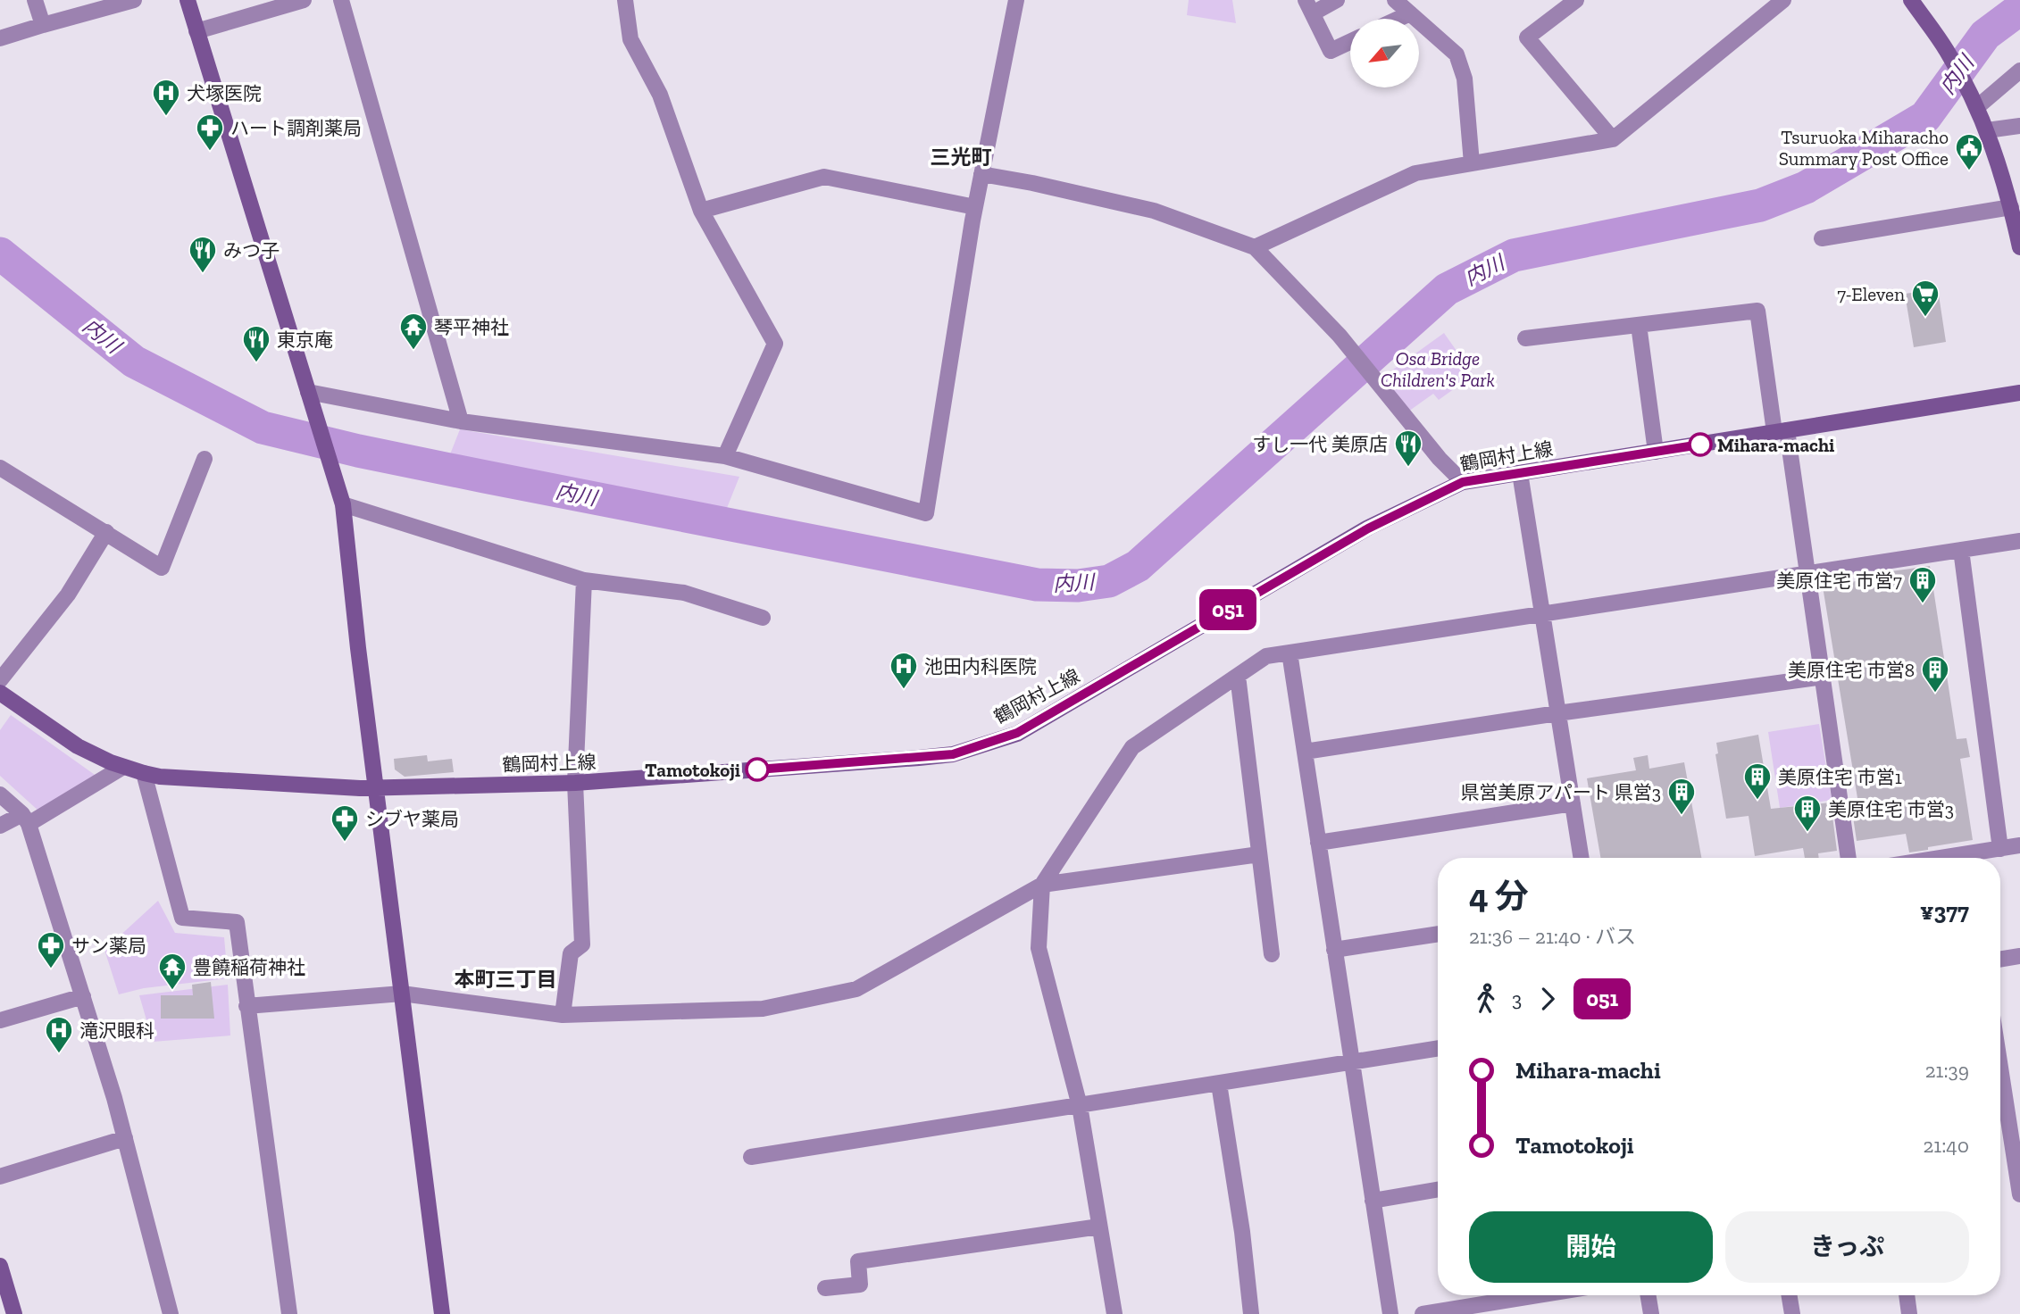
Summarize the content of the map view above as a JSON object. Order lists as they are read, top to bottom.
{
  "streets": {
    "main road": ["鶴岡村上線"]
  },
  "districts": ["三光町", "本町三丁目"],
  "water": ["内川"],
  "parks": ["Osa Bridge Children's Park"],
  "places": {
    "hospital": ["犬塚医院", "池田内科医院", "滝沢眼科"],
    "pharmacy": ["ハート調剤薬局", "シブヤ薬局", "サン薬局"],
    "public building": ["Tsuruoka Miharacho Summary Post Office"],
    "restaurant": ["みつ子", "東京庵", "すし一代 美原店"],
    "supermarket": ["7-Eleven"],
    "temple": ["琴平神社", "豊饒稲荷神社"],
    "other": ["Mihara-machi", "Tamotokoji"],
    "building": [
      "美原住宅 市営7",
      "美原住宅 市営8",
      "美原住宅 市営1",
      "県営美原アパート 県営3",
      "美原住宅 市営3"
    ]
  },
  "lines": ["bus line 051"],
  "north": "bottom left",
  "page": {
    "on_map": "051",
    "heading": ["4 分", "21:36 – 21:40 · バス", "¥377"],
    "legs": ["3", "051"],
    "list": [
      {
        "name": "Mihara-machi",
        "value": "21:39"
      },
      {
        "name": "Tamotokoji",
        "value": "21:40"
      }
    ],
    "buttons": ["開始", "きっぷ"]
  }
}
